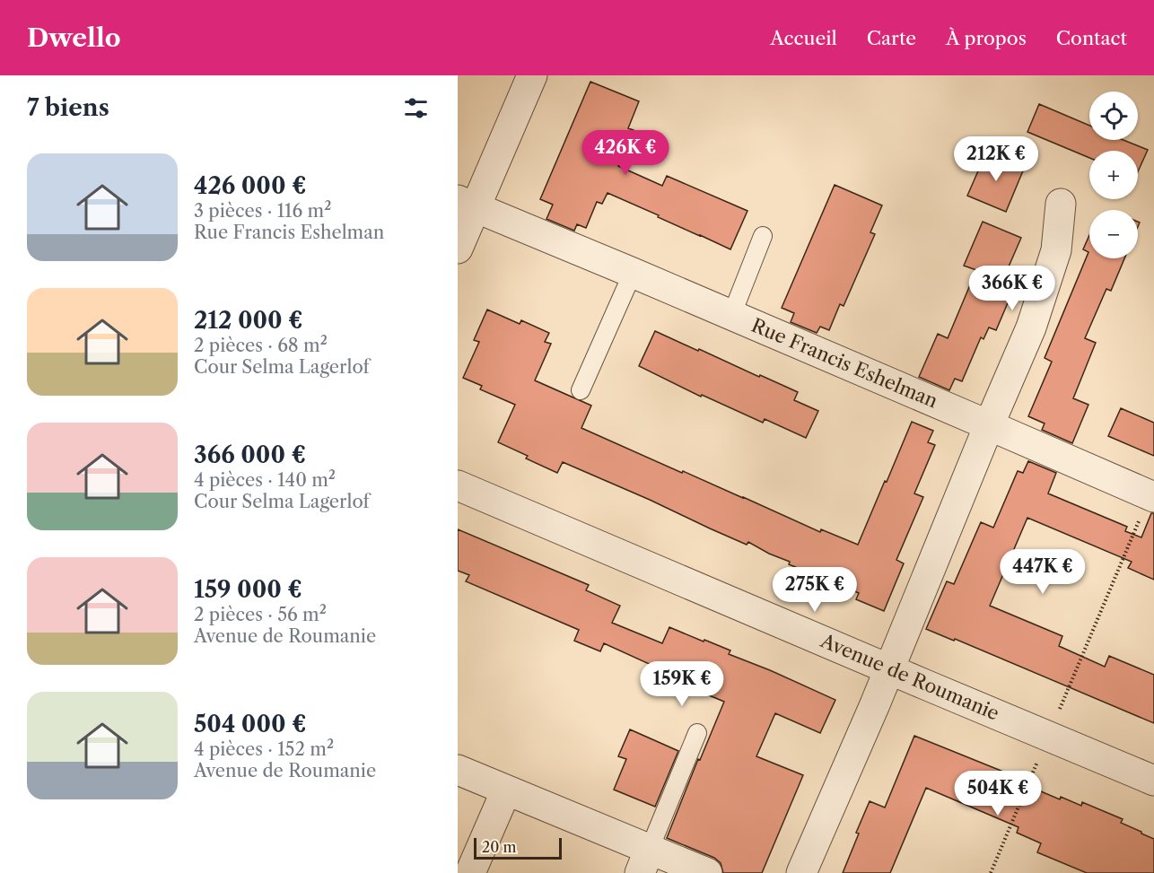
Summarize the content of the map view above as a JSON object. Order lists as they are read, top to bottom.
{
  "streets": {
    "street": ["Rue Francis Eshelman", "Avenue de Roumanie"]
  },
  "scale_bar": "20 m",
  "page": {
    "header": "Dwello",
    "nav": [
      "Accueil",
      "Carte",
      "À propos",
      "Contact"
    ],
    "heading": "7 biens",
    "map_buttons": ["+", "−"],
    "price": [
      "426K €",
      "212K €",
      "366K €",
      "447K €",
      "275K €",
      "159K €",
      "504K €"
    ],
    "list": [
      {
        "name": "426 000 €",
        "note": "3 pièces · 116 m² · Rue Francis Eshelman"
      },
      {
        "name": "212 000 €",
        "note": "2 pièces · 68 m² · Cour Selma Lagerlof"
      },
      {
        "name": "366 000 €",
        "note": "4 pièces · 140 m² · Cour Selma Lagerlof"
      },
      {
        "name": "159 000 €",
        "note": "2 pièces · 56 m² · Avenue de Roumanie"
      },
      {
        "name": "504 000 €",
        "note": "4 pièces · 152 m² · Avenue de Roumanie"
      }
    ],
    "scale": "20 m"
  }
}
